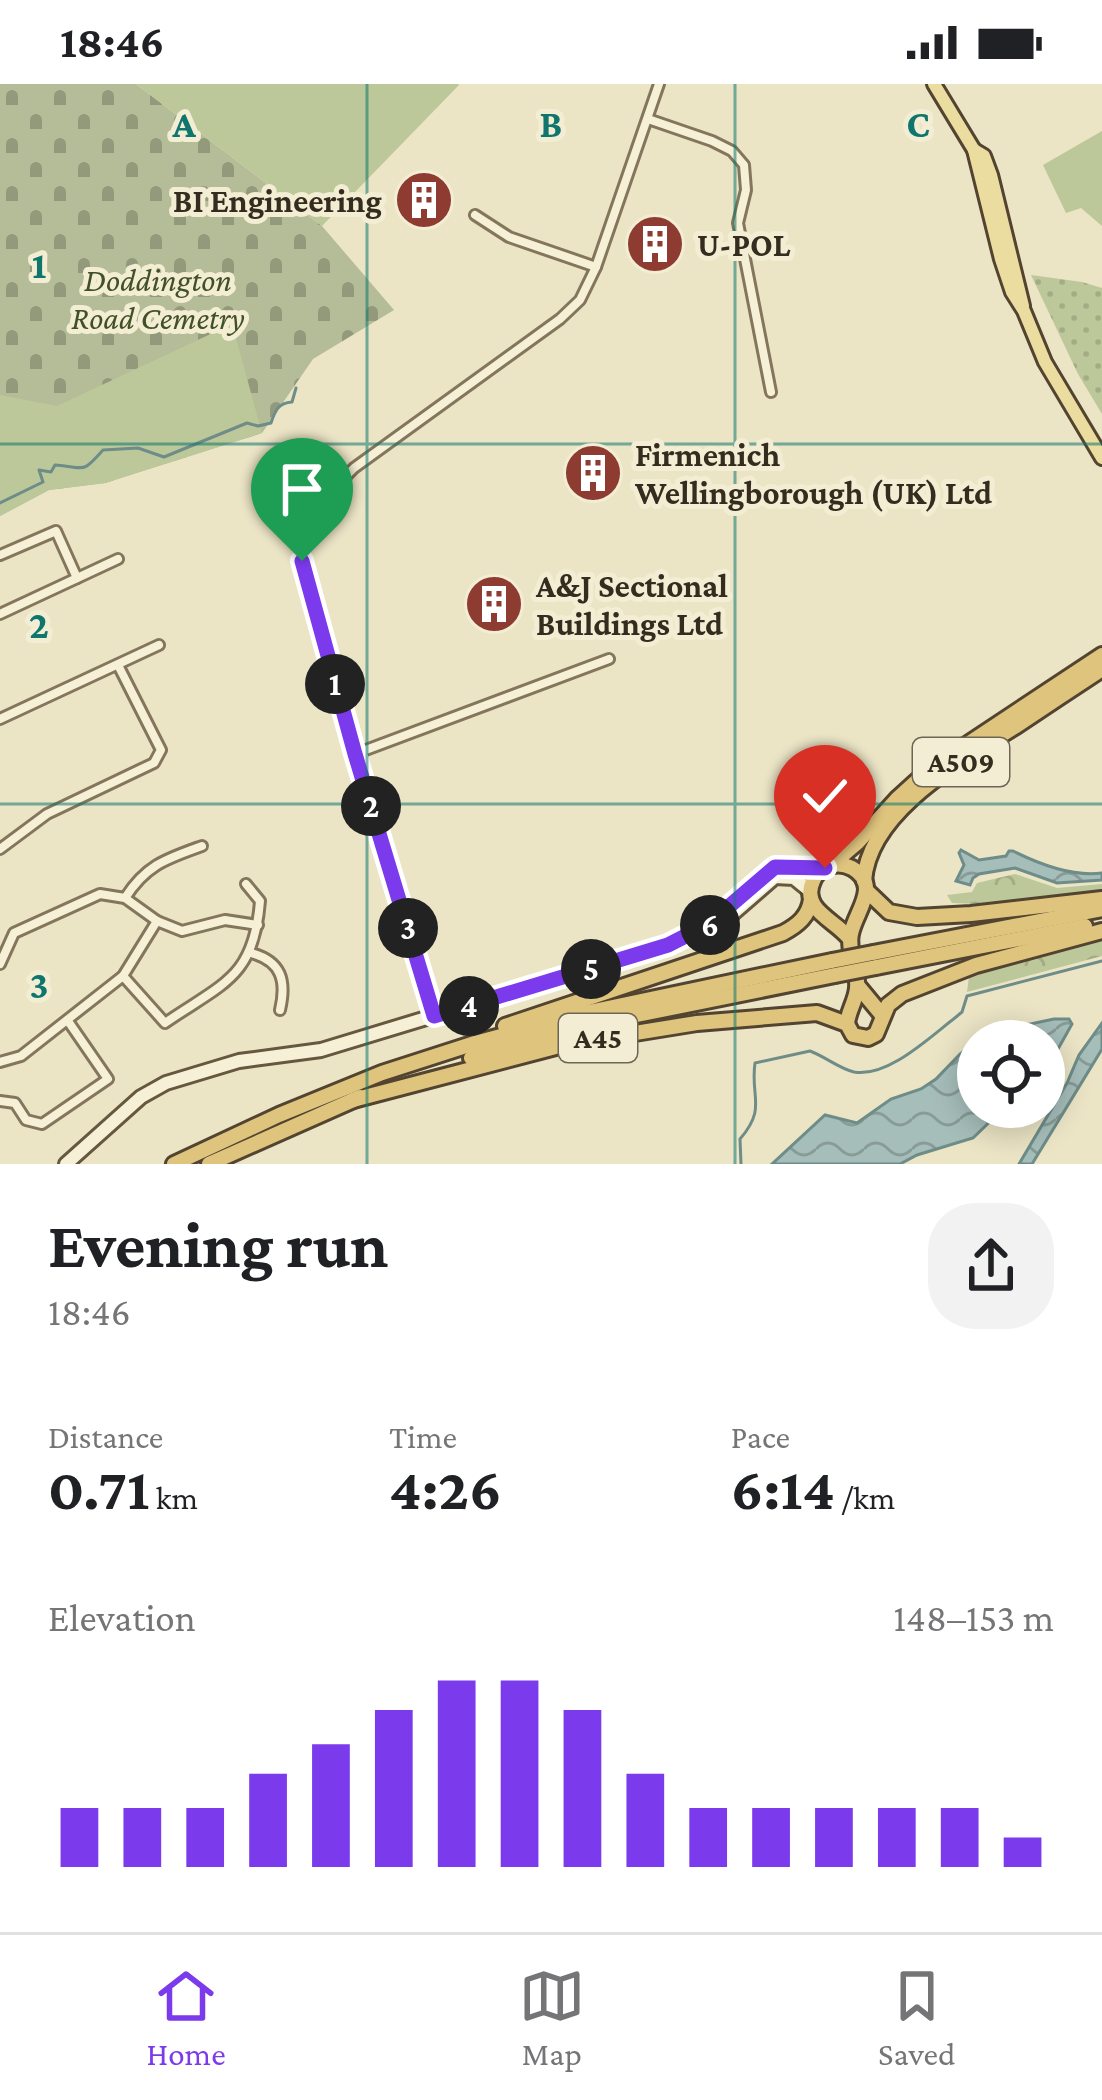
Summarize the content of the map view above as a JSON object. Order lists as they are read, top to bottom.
{
  "streets": {
    "highway": ["A509", "A45"]
  },
  "crossings": [
    ["A509", "A45"]
  ],
  "parks": ["Doddington Road Cemetry"],
  "places": {
    "building": [
      "BI Engineering",
      "U-POL",
      "Firmenich Wellingborough (UK) Ltd",
      "A&J Sectional Buildings Ltd"
    ]
  },
  "page": {
    "status": "18:46",
    "pins": [
      "1",
      "2",
      "6",
      "3",
      "5",
      "4"
    ],
    "heading": ["Evening run", "18:46"],
    "stats": [
      ["Distance", "0.71 km"],
      ["Time", "4:26"],
      ["Pace", "6:14 /km"]
    ],
    "chart": ["Elevation", "148–153 m"],
    "tabs": ["Home", "Map", "Saved"]
  },
  "grid": {
    "columns": ["A", "B", "C"],
    "rows": ["1", "2", "3"]
  }
}
